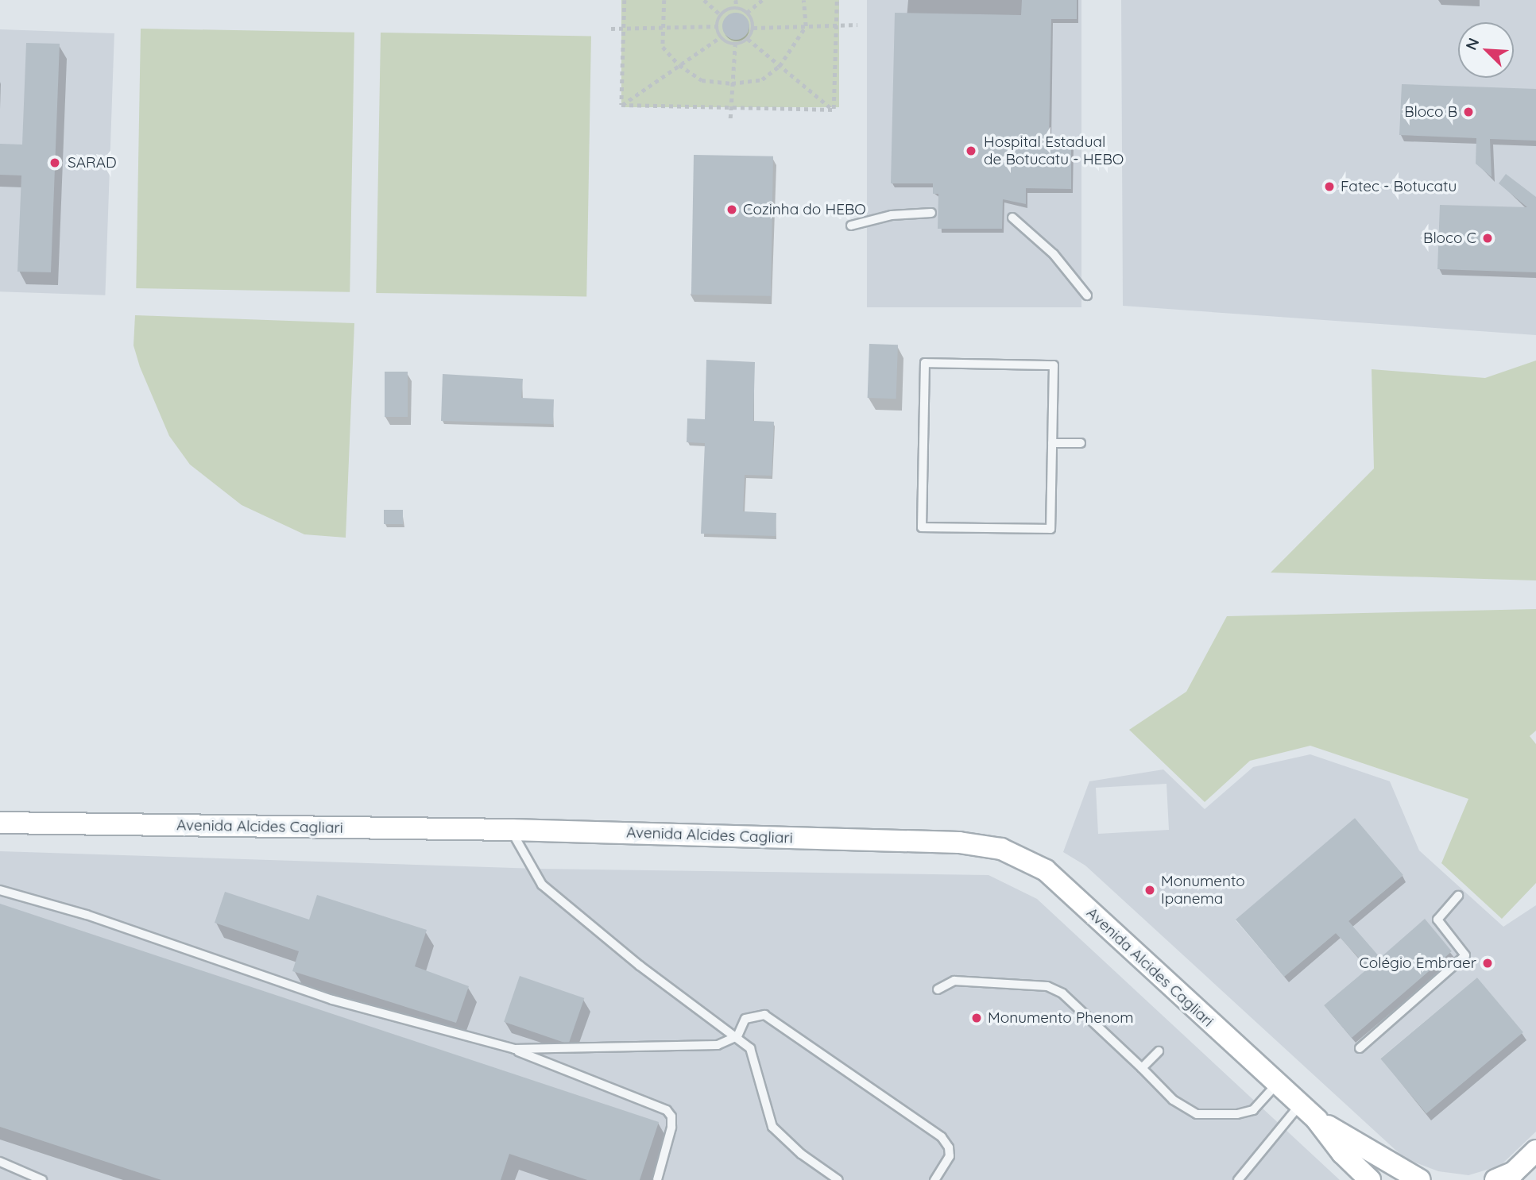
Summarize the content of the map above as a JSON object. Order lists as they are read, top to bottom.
{
  "streets": {
    "main road": ["Avenida Alcides Cagliari"]
  },
  "places": [
    "Bloco B",
    "Hospital Estadual de Botucatu - HEBO",
    "SARAD",
    "Fatec - Botucatu",
    "Cozinha do HEBO",
    "Bloco C",
    "Monumento Ipanema",
    "Colégio Embraer",
    "Monumento Phenom"
  ],
  "north": "top left"
}
